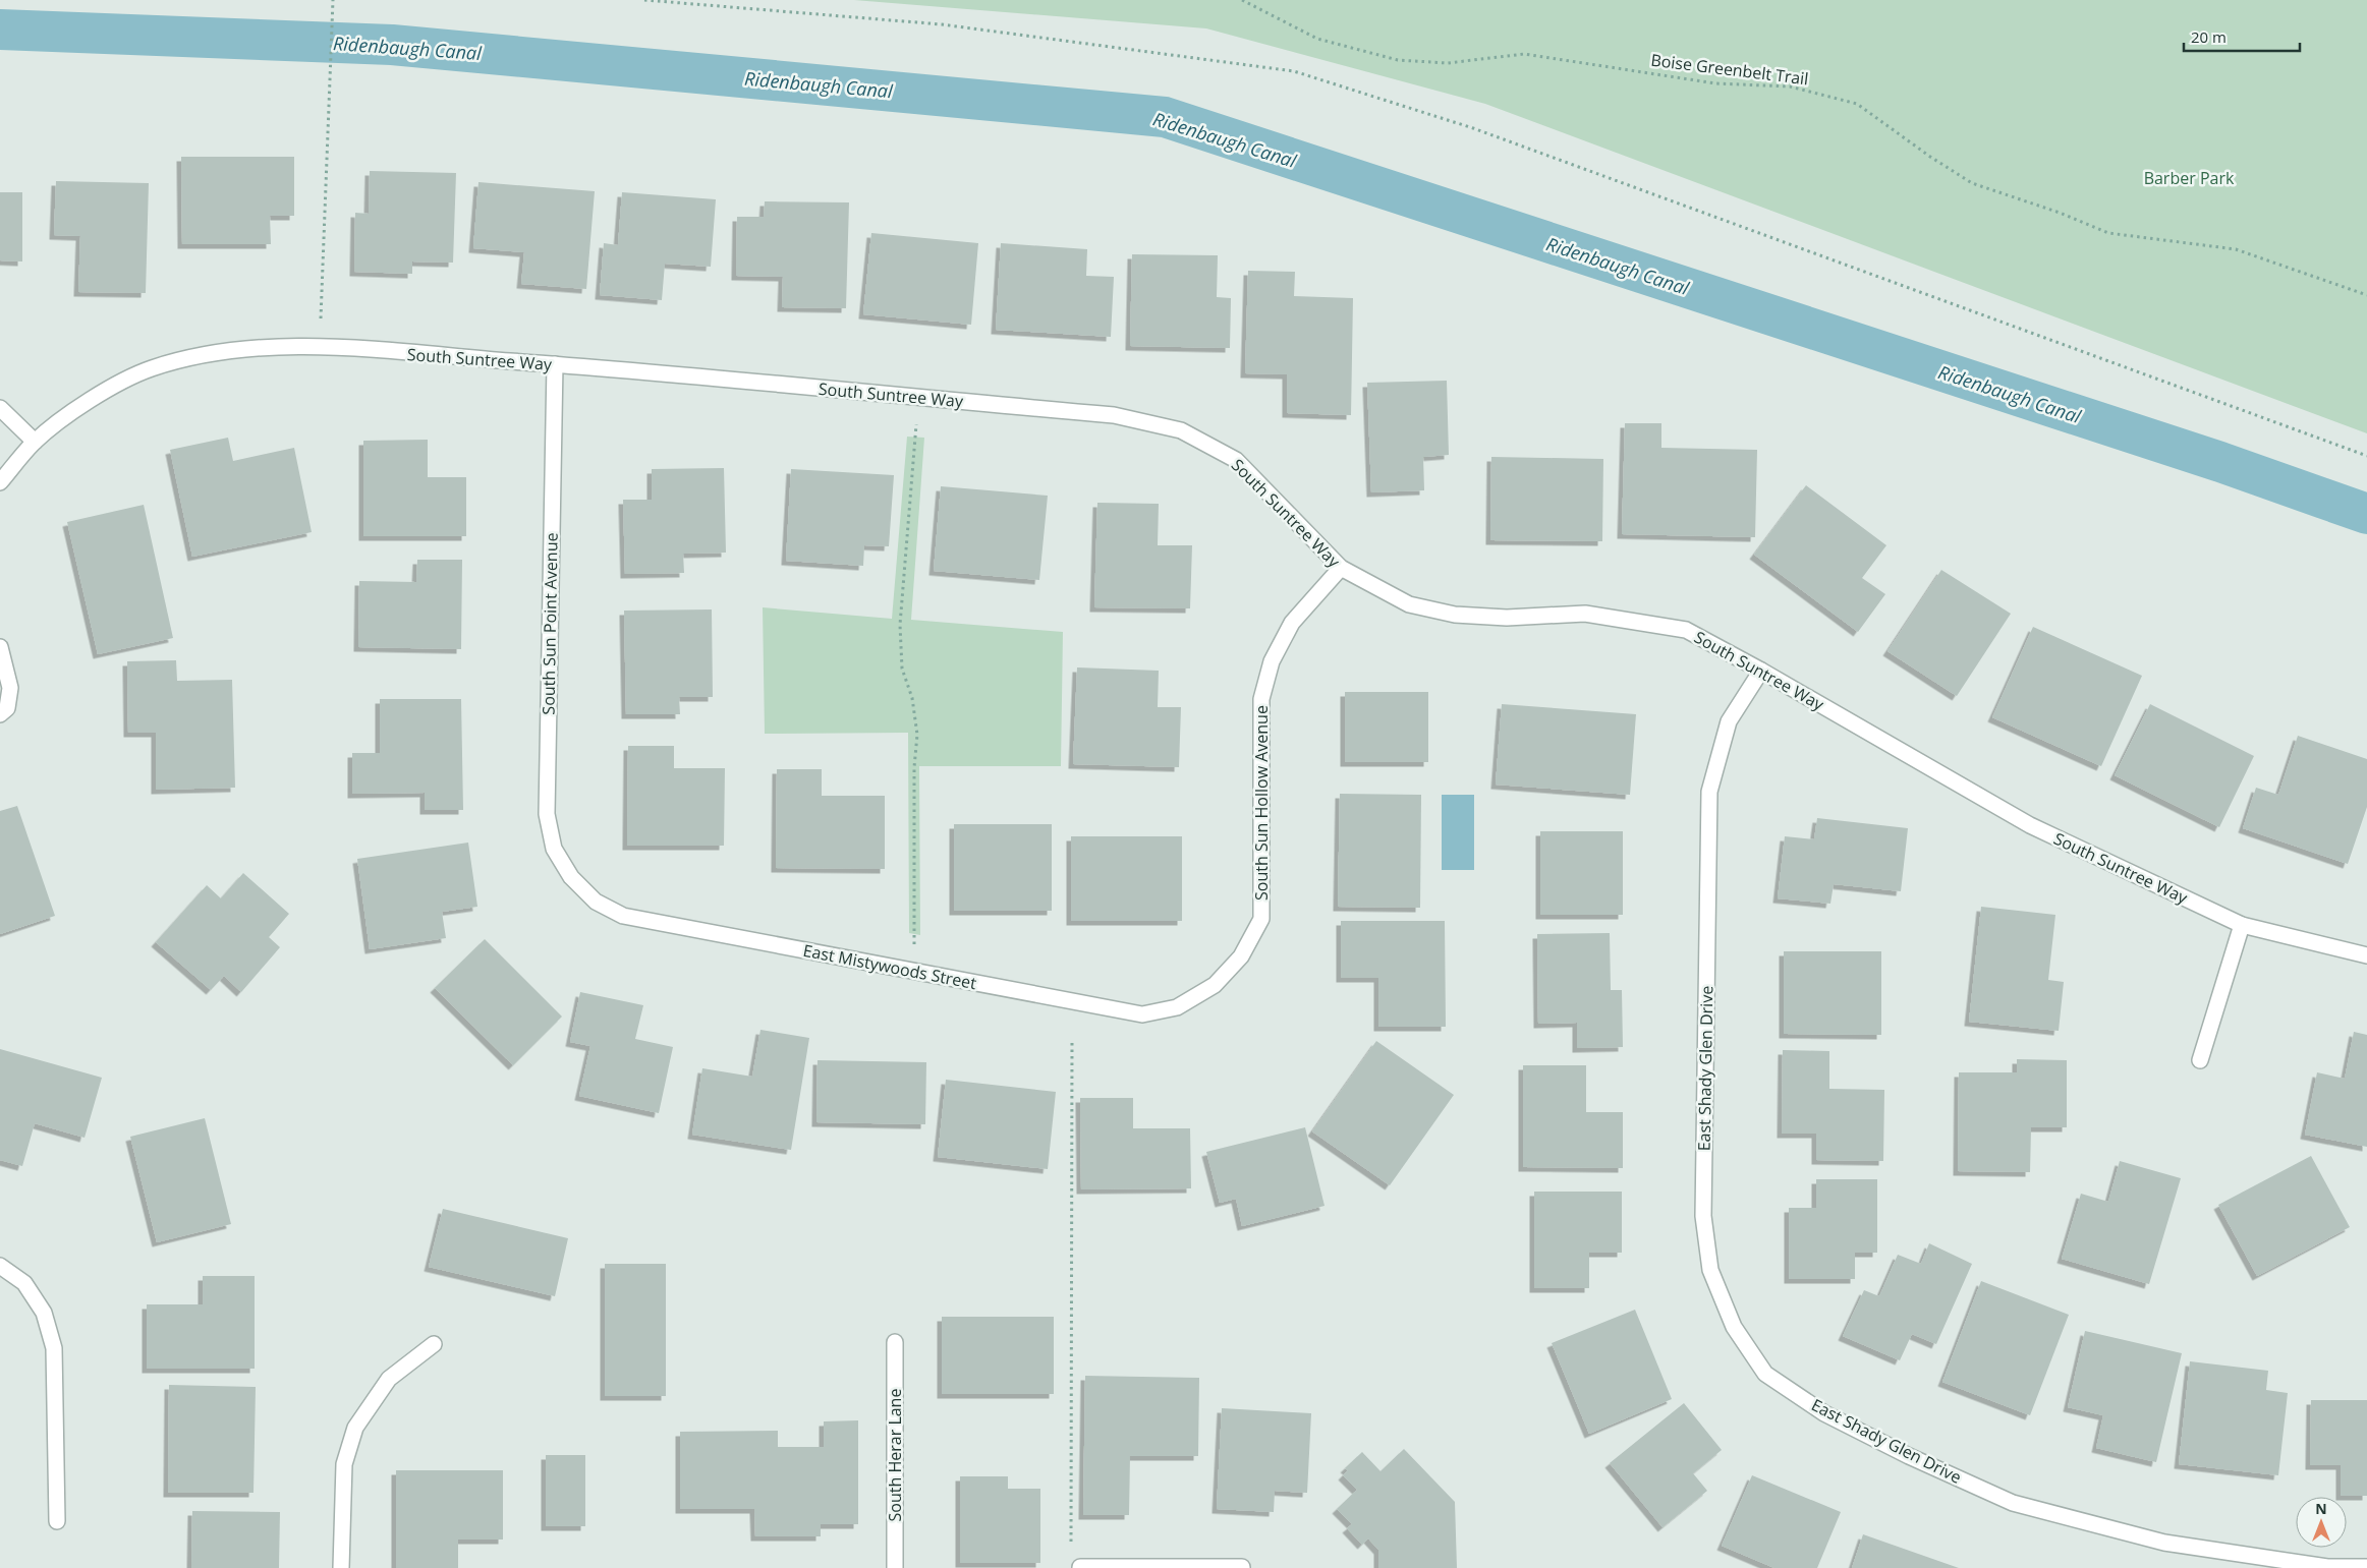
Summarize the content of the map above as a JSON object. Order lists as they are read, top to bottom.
{
  "streets": {
    "street": [
      "South Suntree Way",
      "South Sun Point Avenue",
      "South Sun Hollow Avenue",
      "East Mistywoods Street",
      "East Shady Glen Drive",
      "South Herar Lane"
    ],
    "path": ["Boise Greenbelt Trail"]
  },
  "crossings": [
    ["South Suntree Way", "South Sun Point Avenue"],
    ["South Suntree Way", "South Sun Hollow Avenue"],
    ["South Suntree Way", "East Shady Glen Drive"],
    ["South Sun Point Avenue", "East Mistywoods Street"],
    ["South Sun Hollow Avenue", "East Mistywoods Street"]
  ],
  "water": ["Ridenbaugh Canal"],
  "parks": ["Barber Park"],
  "scale_bar": "20 m",
  "north": "top"
}
